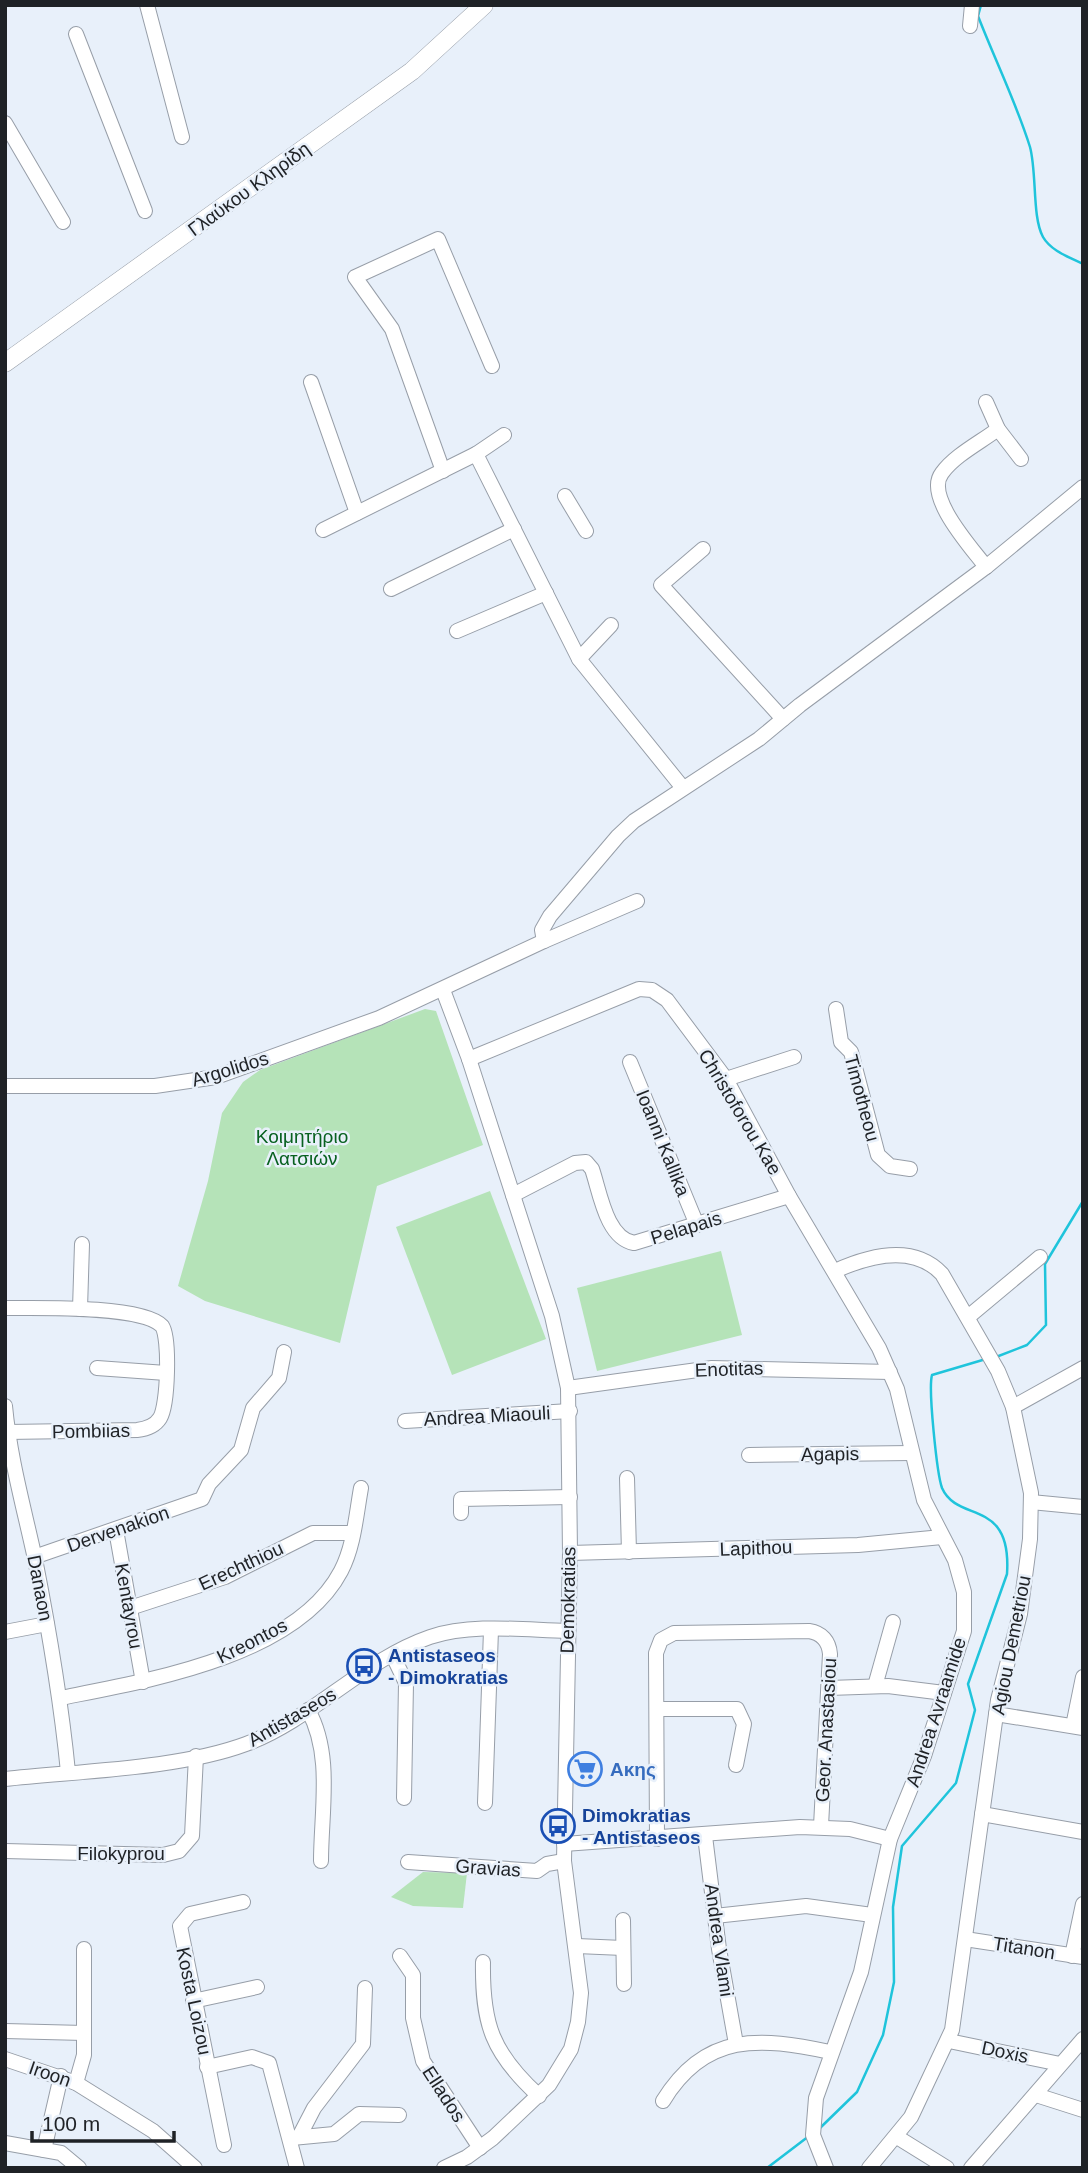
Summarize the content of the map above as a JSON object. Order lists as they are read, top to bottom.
{
  "streets": {
    "main road": ["Γλαύκου Κληρίδη"],
    "street": [
      "Argolidos",
      "Timotheou",
      "Christoforou Kae",
      "Ioanni Kallika",
      "Pelapais",
      "Enotitas",
      "Andrea Miaouli",
      "Pombiias",
      "Agapis",
      "Dervenakion",
      "Lapithou",
      "Erechthiou",
      "Danaon",
      "Demokratias",
      "Kentayrou",
      "Kreontos",
      "Agiou Demetriou",
      "Andrea Avraamide",
      "Antistaseos",
      "Geor. Anastasiou",
      "Filokyprou",
      "Gravias",
      "Andrea Vlami",
      "Titanon",
      "Kosta Loizou",
      "Doxis",
      "Iroon",
      "Ellados"
    ]
  },
  "crossings": [
    ["Argolidos", "Demokratias"],
    ["Christoforou Kae", "Pelapais"],
    ["Christoforou Kae", "Demokratias"],
    ["Christoforou Kae", "Andrea Avraamide"],
    ["Ioanni Kallika", "Pelapais"],
    ["Pelapais", "Demokratias"],
    ["Pelapais", "Andrea Avraamide"],
    ["Enotitas", "Demokratias"],
    ["Enotitas", "Andrea Avraamide"],
    ["Andrea Miaouli", "Demokratias"],
    ["Pombiias", "Danaon"],
    ["Agapis", "Andrea Avraamide"],
    ["Dervenakion", "Danaon"],
    ["Dervenakion", "Kentayrou"],
    ["Lapithou", "Demokratias"],
    ["Lapithou", "Andrea Avraamide"],
    ["Erechthiou", "Kentayrou"],
    ["Erechthiou", "Kreontos"],
    ["Danaon", "Kreontos"],
    ["Danaon", "Antistaseos"],
    ["Demokratias", "Antistaseos"],
    ["Demokratias", "Gravias"],
    ["Demokratias", "Ellados"],
    ["Kentayrou", "Kreontos"],
    ["Agiou Demetriou", "Andrea Avraamide"],
    ["Agiou Demetriou", "Titanon"],
    ["Agiou Demetriou", "Doxis"],
    ["Antistaseos", "Filokyprou"]
  ],
  "parks": ["Κοιμητήριο Λατσιών"],
  "places": {
    "bus stop": ["Antistaseos - Dimokratias", "Dimokratias - Antistaseos"],
    "supermarket": ["Ακης"]
  },
  "scale_bar": "100 m"
}
